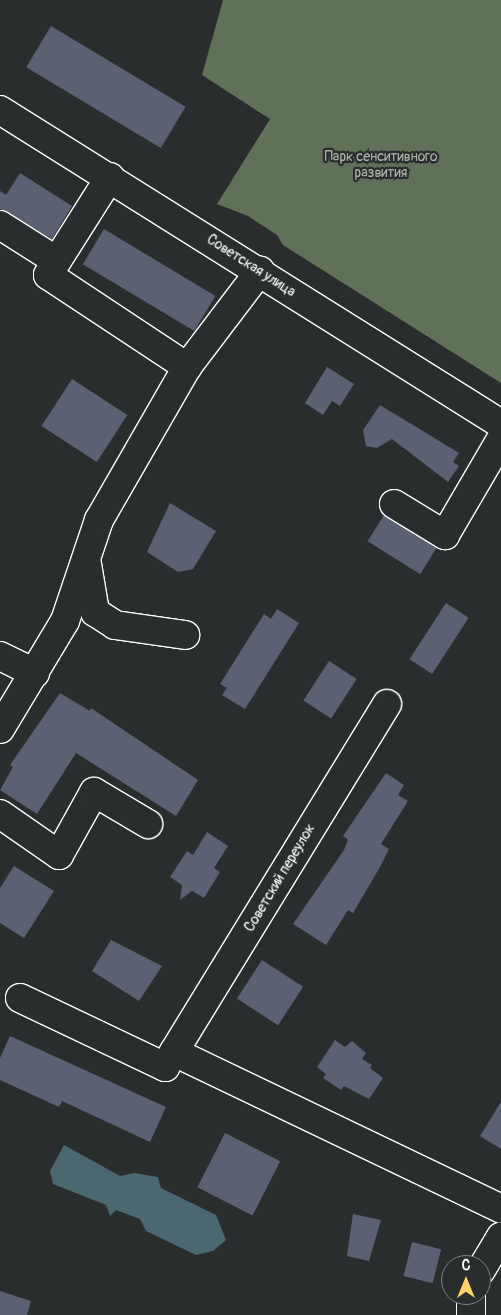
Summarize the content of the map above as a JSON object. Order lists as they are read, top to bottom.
{
  "streets": {
    "street": ["Советская улица", "Советский переулок"]
  },
  "parks": ["Парк сенситивного развития"],
  "north": "top"
}
